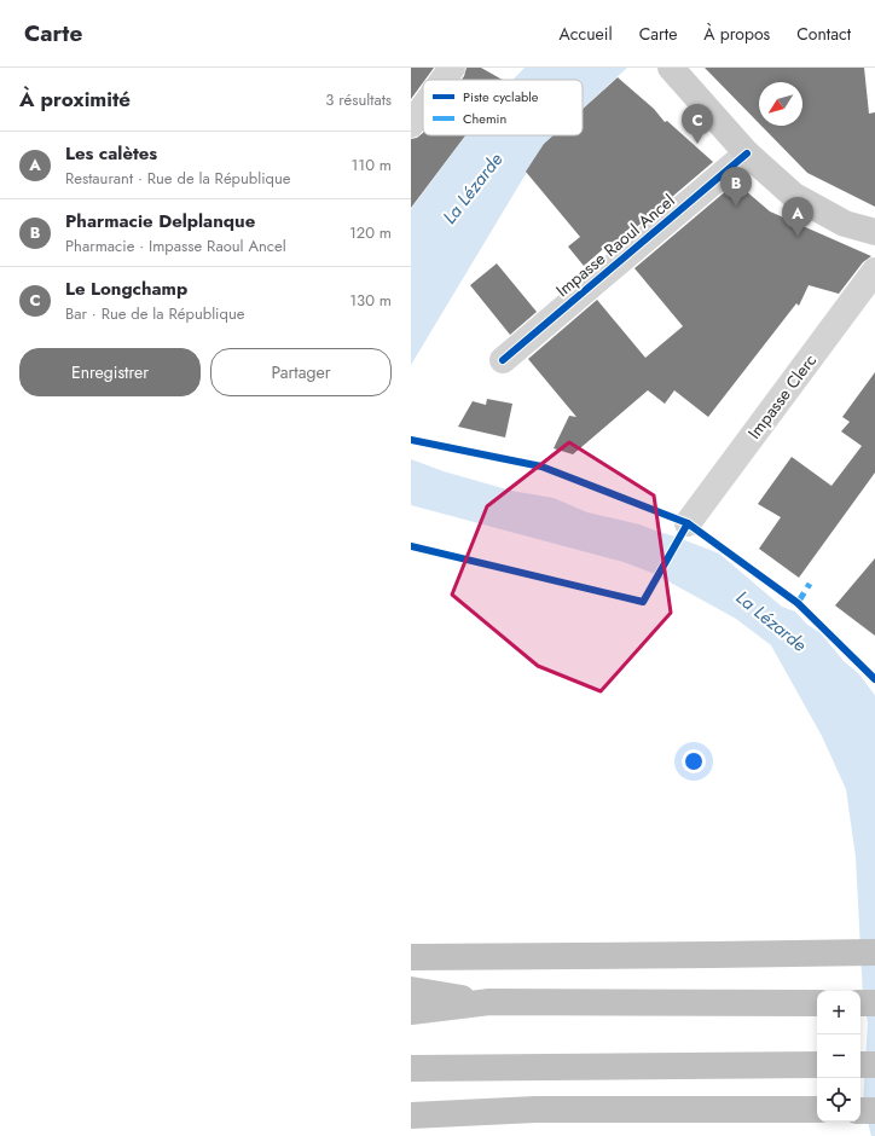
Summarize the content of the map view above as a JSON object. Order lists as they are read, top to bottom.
{
  "streets": {
    "street": ["Impasse Raoul Ancel", "Impasse Clerc"]
  },
  "water": ["La Lézarde"],
  "legend": ["Piste cyclable", "Chemin"],
  "north": "bottom left",
  "page": {
    "header": "Carte",
    "nav": [
      "Accueil",
      "Carte",
      "À propos",
      "Contact"
    ],
    "heading": ["À proximité", "3 résultats"],
    "pins": ["C", "B", "A"],
    "list": [
      {
        "mark": "A",
        "name": "Les calètes",
        "note": "Restaurant · Rue de la République",
        "value": "110 m"
      },
      {
        "mark": "B",
        "name": "Pharmacie Delplanque",
        "note": "Pharmacie · Impasse Raoul Ancel",
        "value": "120 m"
      },
      {
        "mark": "C",
        "name": "Le Longchamp",
        "note": "Bar · Rue de la République",
        "value": "130 m"
      }
    ],
    "buttons": ["Enregistrer", "Partager"],
    "map_buttons": ["+", "−"]
  }
}
